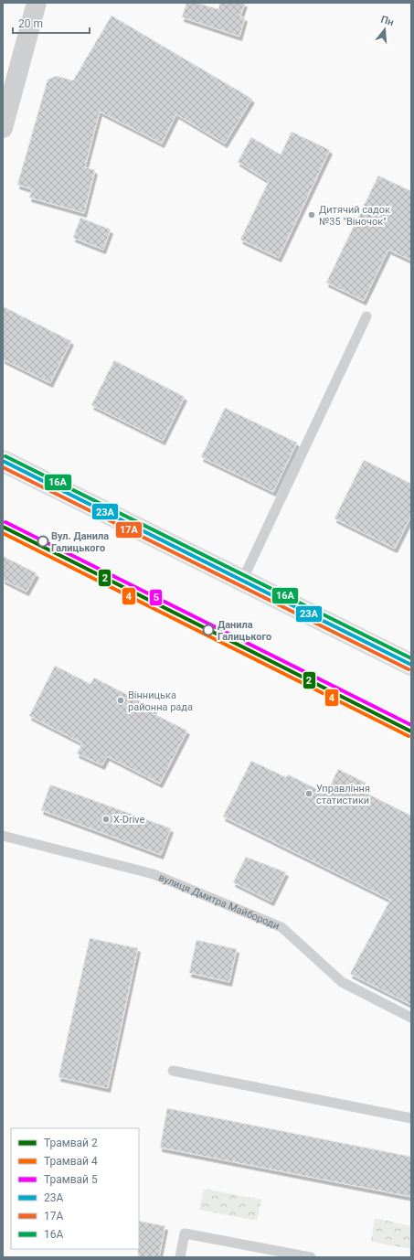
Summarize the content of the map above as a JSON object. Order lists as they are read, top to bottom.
{
  "streets": {
    "lane": ["вулиця Дмитра Майбороди"]
  },
  "places": [
    "Дитячий садок №35 \"Віночок\"",
    "Вул. Данила Галицького",
    "Данила Галицького",
    "Вінницька районна рада",
    "Управління статистики",
    "X-Drive"
  ],
  "lines": [
    "transit line 16А",
    "transit line 23А",
    "transit line 17А",
    "tram line 5",
    "tram line 2",
    "tram line 4"
  ],
  "legend": [
    "Трамвай 2",
    "Трамвай 4",
    "Трамвай 5",
    "23А",
    "17А",
    "16А"
  ],
  "scale_bar": "20 m",
  "north": "top"
}
